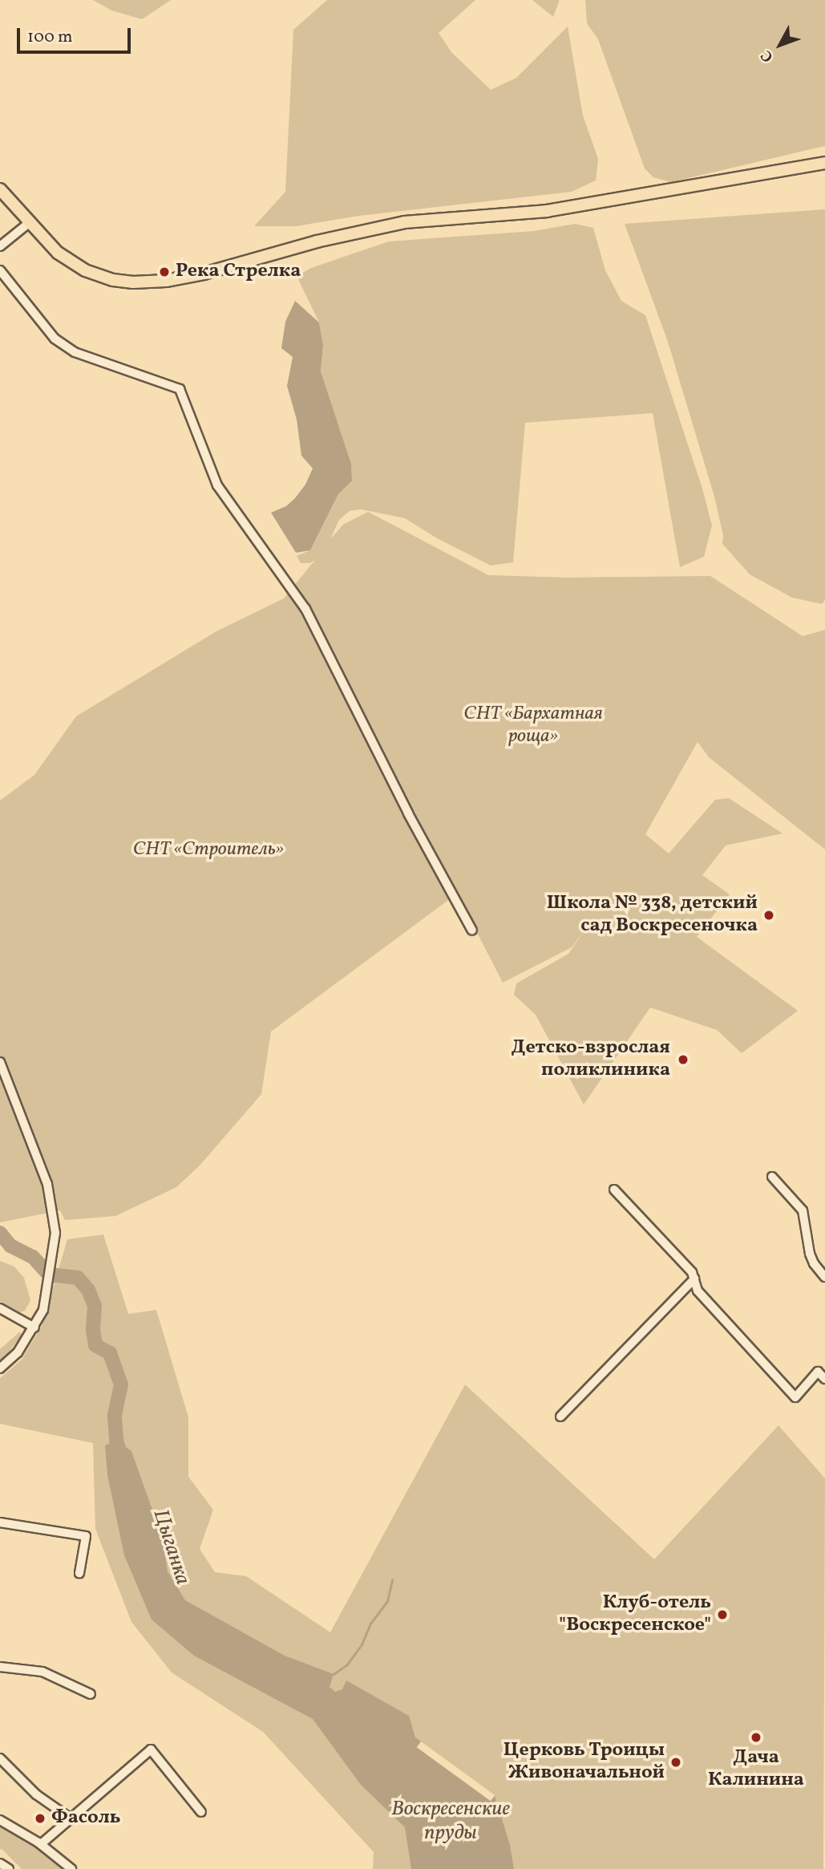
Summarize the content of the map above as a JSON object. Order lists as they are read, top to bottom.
{
  "water": ["Цыганка", "Воскресенские пруды"],
  "parks": ["СНТ «Бархатная роща»", "СНТ «Строитель»"],
  "places": [
    "Река Стрелка",
    "Школа № 338, детский сад Воскресеночка",
    "Детско-взрослая поликлиника",
    "Клуб-отель \"Воскресенское\"",
    "Дача Калинина",
    "Церковь Троицы Живоначальной",
    "Фасоль"
  ],
  "scale_bar": "100 m",
  "north": "bottom left"
}
